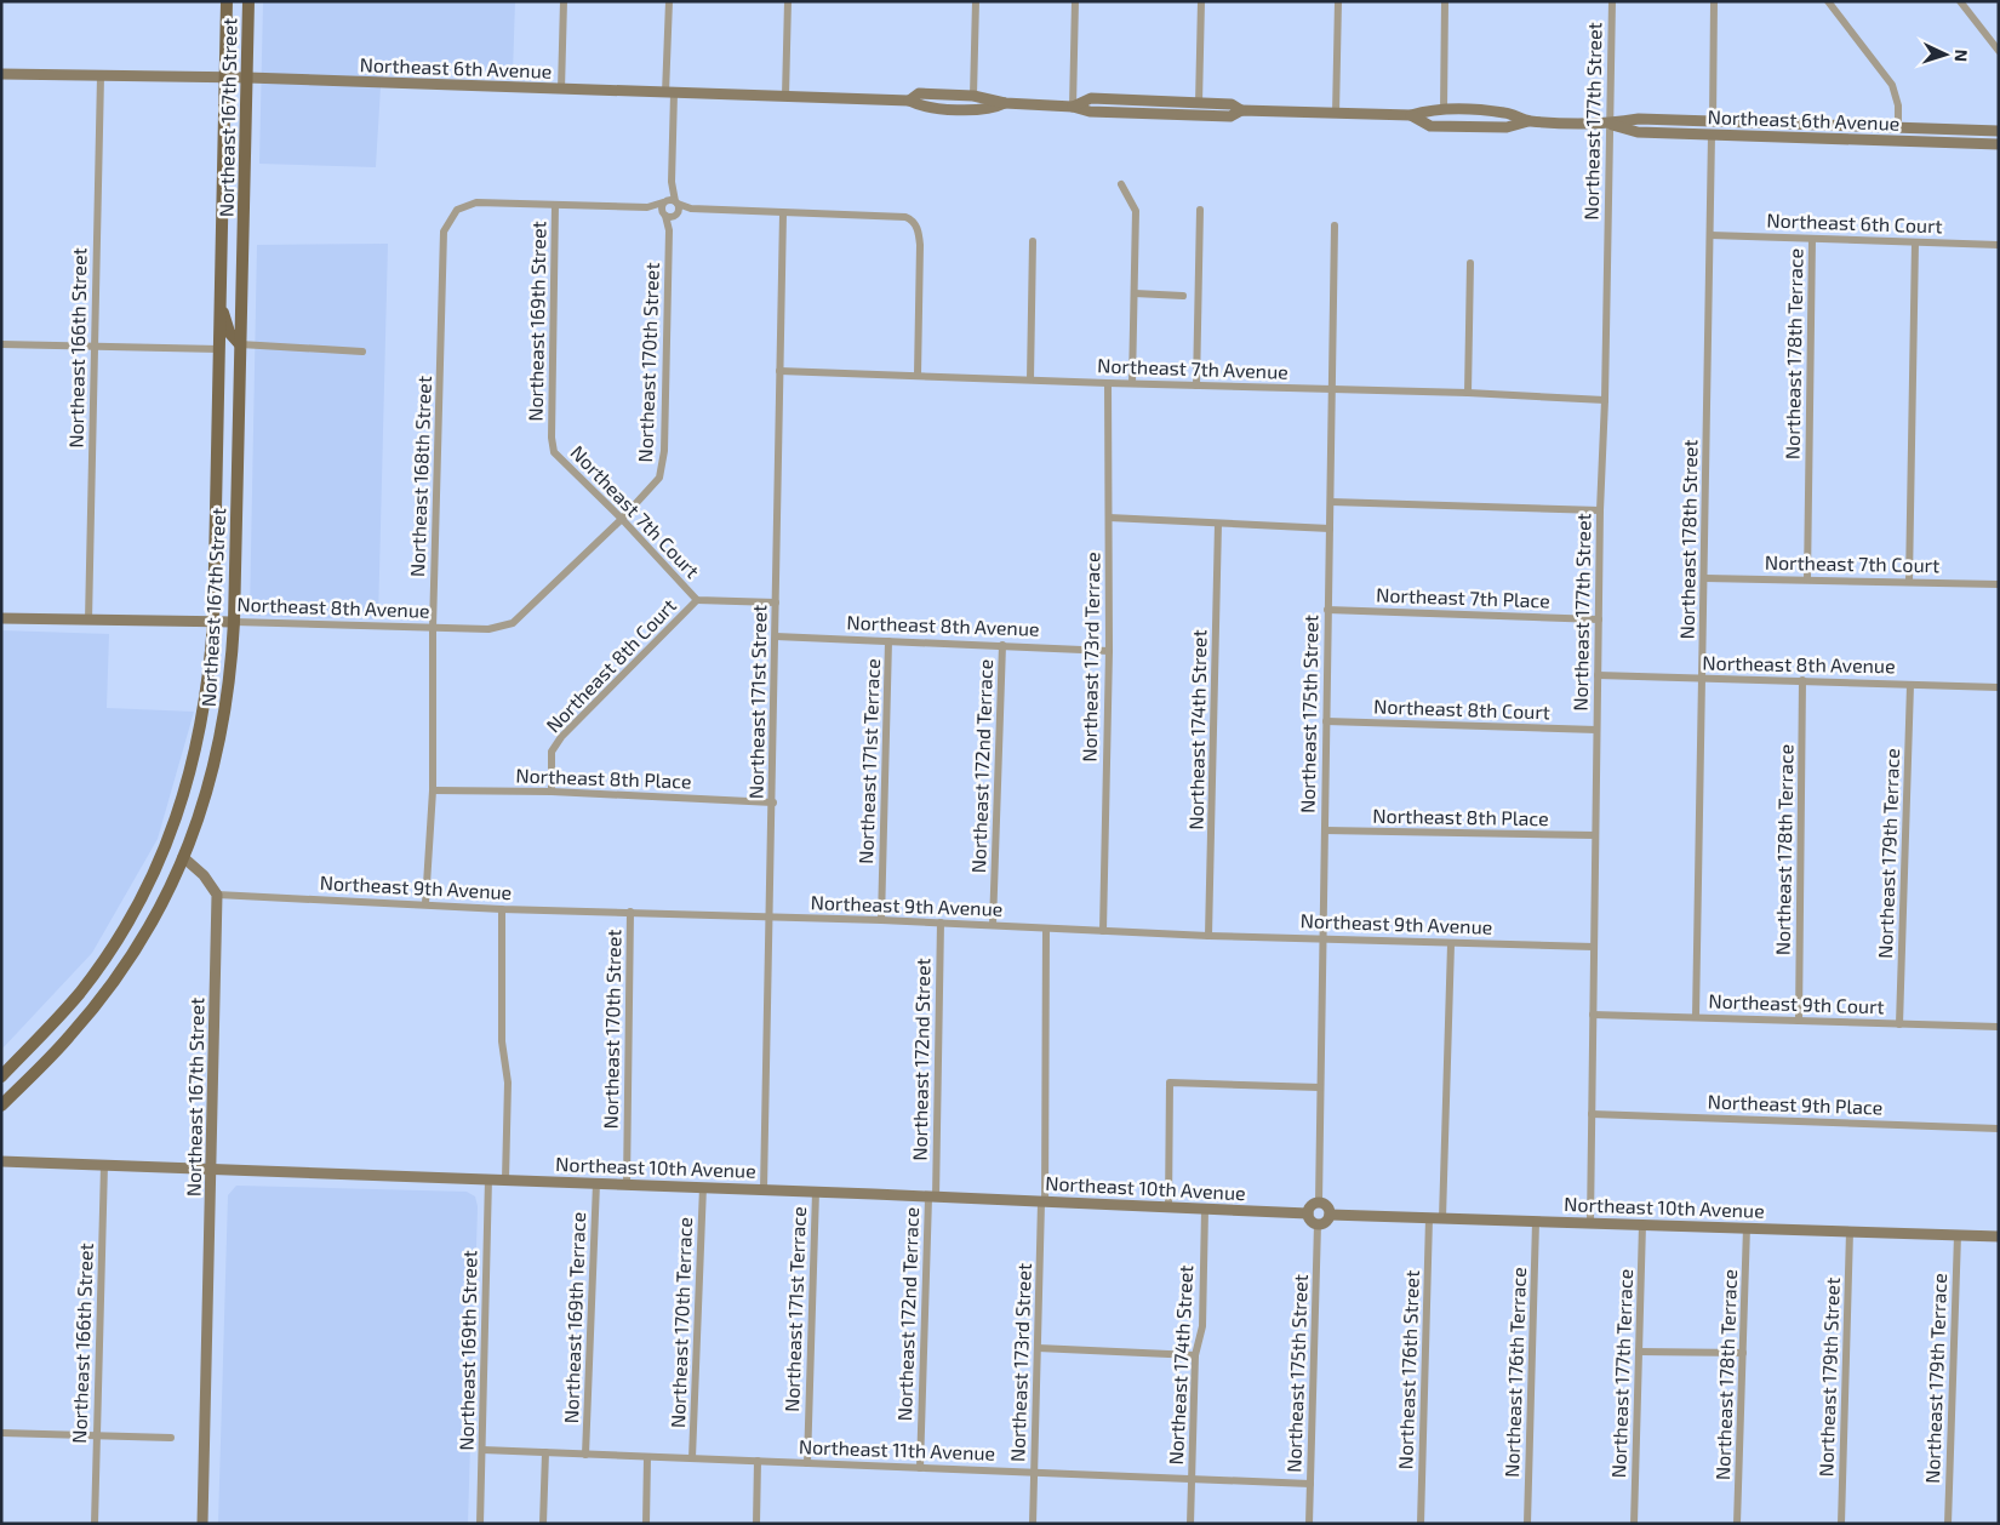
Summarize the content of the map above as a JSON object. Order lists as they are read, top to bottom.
{
  "streets": {
    "main road": ["Northeast 167th Street"],
    "street": [
      "Northeast 6th Avenue",
      "Northeast 177th Street",
      "Northeast 6th Court",
      "Northeast 169th Street",
      "Northeast 166th Street",
      "Northeast 178th Terrace",
      "Northeast 170th Street",
      "Northeast 7th Avenue",
      "Northeast 168th Street",
      "Northeast 7th Court",
      "Northeast 178th Street",
      "Northeast 7th Place",
      "Northeast 8th Avenue",
      "Northeast 173rd Terrace",
      "Northeast 8th Court",
      "Northeast 171st Street",
      "Northeast 175th Street",
      "Northeast 174th Street",
      "Northeast 171st Terrace",
      "Northeast 172nd Terrace",
      "Northeast 8th Place",
      "Northeast 179th Terrace",
      "Northeast 9th Avenue",
      "Northeast 9th Court",
      "Northeast 172nd Street",
      "Northeast 9th Place",
      "Northeast 10th Avenue",
      "Northeast 169th Terrace",
      "Northeast 170th Terrace",
      "Northeast 173rd Street",
      "Northeast 176th Street",
      "Northeast 176th Terrace",
      "Northeast 177th Terrace",
      "Northeast 179th Street",
      "Northeast 11th Avenue"
    ]
  },
  "crossings": [
    ["Northeast 6th Avenue", "Northeast 167th Street"],
    ["Northeast 6th Avenue", "Northeast 177th Street"],
    ["Northeast 6th Avenue", "Northeast 166th Street"],
    ["Northeast 6th Avenue", "Northeast 178th Street"],
    ["Northeast 167th Street", "Northeast 8th Avenue"],
    ["Northeast 167th Street", "Northeast 9th Avenue"],
    ["Northeast 167th Street", "Northeast 10th Avenue"],
    ["Northeast 177th Street", "Northeast 7th Avenue"],
    ["Northeast 177th Street", "Northeast 7th Place"],
    ["Northeast 177th Street", "Northeast 8th Avenue"],
    ["Northeast 177th Street", "Northeast 8th Court"],
    ["Northeast 177th Street", "Northeast 8th Place"],
    ["Northeast 177th Street", "Northeast 9th Avenue"],
    ["Northeast 177th Street", "Northeast 9th Court"],
    ["Northeast 177th Street", "Northeast 9th Place"],
    ["Northeast 177th Street", "Northeast 10th Avenue"],
    ["Northeast 6th Court", "Northeast 178th Terrace"],
    ["Northeast 6th Court", "Northeast 178th Street"],
    ["Northeast 169th Street", "Northeast 168th Street"],
    ["Northeast 169th Street", "Northeast 7th Court"],
    ["Northeast 169th Street", "Northeast 10th Avenue"],
    ["Northeast 169th Street", "Northeast 11th Avenue"],
    ["Northeast 166th Street", "Northeast 8th Avenue"],
    ["Northeast 166th Street", "Northeast 10th Avenue"],
    ["Northeast 178th Terrace", "Northeast 7th Court"],
    ["Northeast 178th Terrace", "Northeast 8th Avenue"],
    ["Northeast 178th Terrace", "Northeast 9th Court"],
    ["Northeast 178th Terrace", "Northeast 10th Avenue"],
    ["Northeast 170th Street", "Northeast 7th Court"],
    ["Northeast 170th Street", "Northeast 8th Avenue"],
    ["Northeast 170th Street", "Northeast 9th Avenue"],
    ["Northeast 170th Street", "Northeast 10th Avenue"],
    ["Northeast 7th Avenue", "Northeast 173rd Terrace"],
    ["Northeast 7th Avenue", "Northeast 171st Street"],
    ["Northeast 7th Avenue", "Northeast 175th Street"],
    ["Northeast 168th Street", "Northeast 8th Avenue"],
    ["Northeast 168th Street", "Northeast 8th Place"],
    ["Northeast 168th Street", "Northeast 9th Avenue"],
    ["Northeast 7th Court", "Northeast 178th Street"],
    ["Northeast 7th Court", "Northeast 8th Avenue"],
    ["Northeast 7th Court", "Northeast 8th Court"],
    ["Northeast 7th Court", "Northeast 171st Street"],
    ["Northeast 178th Street", "Northeast 8th Avenue"],
    ["Northeast 178th Street", "Northeast 9th Court"],
    ["Northeast 7th Place", "Northeast 175th Street"],
    ["Northeast 8th Avenue", "Northeast 173rd Terrace"],
    ["Northeast 8th Avenue", "Northeast 171st Street"],
    ["Northeast 8th Avenue", "Northeast 171st Terrace"],
    ["Northeast 8th Avenue", "Northeast 172nd Terrace"],
    ["Northeast 8th Avenue", "Northeast 179th Terrace"],
    ["Northeast 173rd Terrace", "Northeast 9th Avenue"],
    ["Northeast 8th Court", "Northeast 175th Street"],
    ["Northeast 8th Court", "Northeast 8th Place"],
    ["Northeast 171st Street", "Northeast 8th Place"],
    ["Northeast 171st Street", "Northeast 9th Avenue"],
    ["Northeast 171st Street", "Northeast 10th Avenue"],
    ["Northeast 175th Street", "Northeast 8th Place"],
    ["Northeast 175th Street", "Northeast 9th Avenue"],
    ["Northeast 175th Street", "Northeast 10th Avenue"],
    ["Northeast 175th Street", "Northeast 11th Avenue"],
    ["Northeast 174th Street", "Northeast 9th Avenue"],
    ["Northeast 174th Street", "Northeast 10th Avenue"],
    ["Northeast 174th Street", "Northeast 11th Avenue"],
    ["Northeast 171st Terrace", "Northeast 9th Avenue"],
    ["Northeast 171st Terrace", "Northeast 10th Avenue"],
    ["Northeast 171st Terrace", "Northeast 11th Avenue"],
    ["Northeast 172nd Terrace", "Northeast 9th Avenue"],
    ["Northeast 172nd Terrace", "Northeast 172nd Street"],
    ["Northeast 172nd Terrace", "Northeast 10th Avenue"],
    ["Northeast 172nd Terrace", "Northeast 11th Avenue"],
    ["Northeast 179th Terrace", "Northeast 9th Court"],
    ["Northeast 179th Terrace", "Northeast 10th Avenue"],
    ["Northeast 9th Avenue", "Northeast 172nd Street"],
    ["Northeast 9th Avenue", "Northeast 173rd Street"],
    ["Northeast 172nd Street", "Northeast 10th Avenue"],
    ["Northeast 10th Avenue", "Northeast 169th Terrace"],
    ["Northeast 10th Avenue", "Northeast 170th Terrace"],
    ["Northeast 10th Avenue", "Northeast 173rd Street"],
    ["Northeast 10th Avenue", "Northeast 176th Street"],
    ["Northeast 10th Avenue", "Northeast 176th Terrace"],
    ["Northeast 10th Avenue", "Northeast 177th Terrace"],
    ["Northeast 10th Avenue", "Northeast 179th Street"],
    ["Northeast 169th Terrace", "Northeast 11th Avenue"],
    ["Northeast 170th Terrace", "Northeast 11th Avenue"],
    ["Northeast 173rd Street", "Northeast 11th Avenue"]
  ],
  "north": "right"
}
